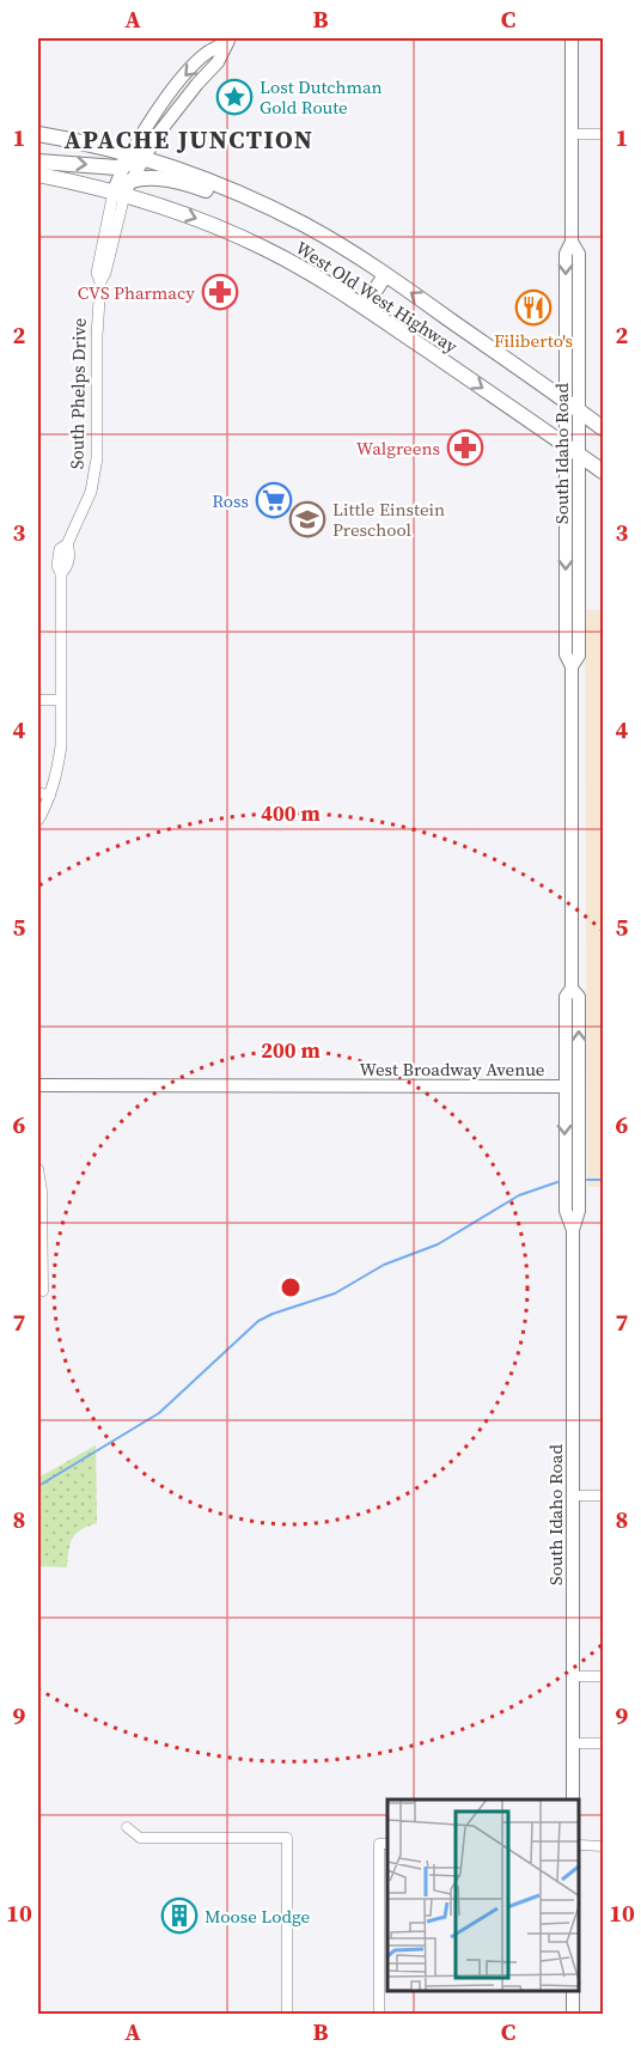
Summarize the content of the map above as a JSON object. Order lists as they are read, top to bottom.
{
  "streets": {
    "main road": ["West Old West Highway", "South Idaho Road", "West Broadway Avenue"],
    "street": ["South Phelps Drive"]
  },
  "crossings": [
    ["West Old West Highway", "South Phelps Drive"],
    ["West Old West Highway", "South Idaho Road"],
    ["South Idaho Road", "West Broadway Avenue"]
  ],
  "districts": ["APACHE JUNCTION"],
  "places": {
    "place": ["Lost Dutchman Gold Route"],
    "pharmacy": ["CVS Pharmacy", "Walgreens"],
    "restaurant": ["Filiberto's"],
    "supermarket": ["Ross"],
    "school or university": ["Little Einstein Preschool"],
    "building": ["Moose Lodge"]
  },
  "grid": {
    "columns": ["A", "B", "C"],
    "rows": [
      "1",
      "2",
      "3",
      "4",
      "5",
      "6",
      "7",
      "8",
      "9",
      "10"
    ]
  },
  "rings": ["400 m", "200 m"]
}
